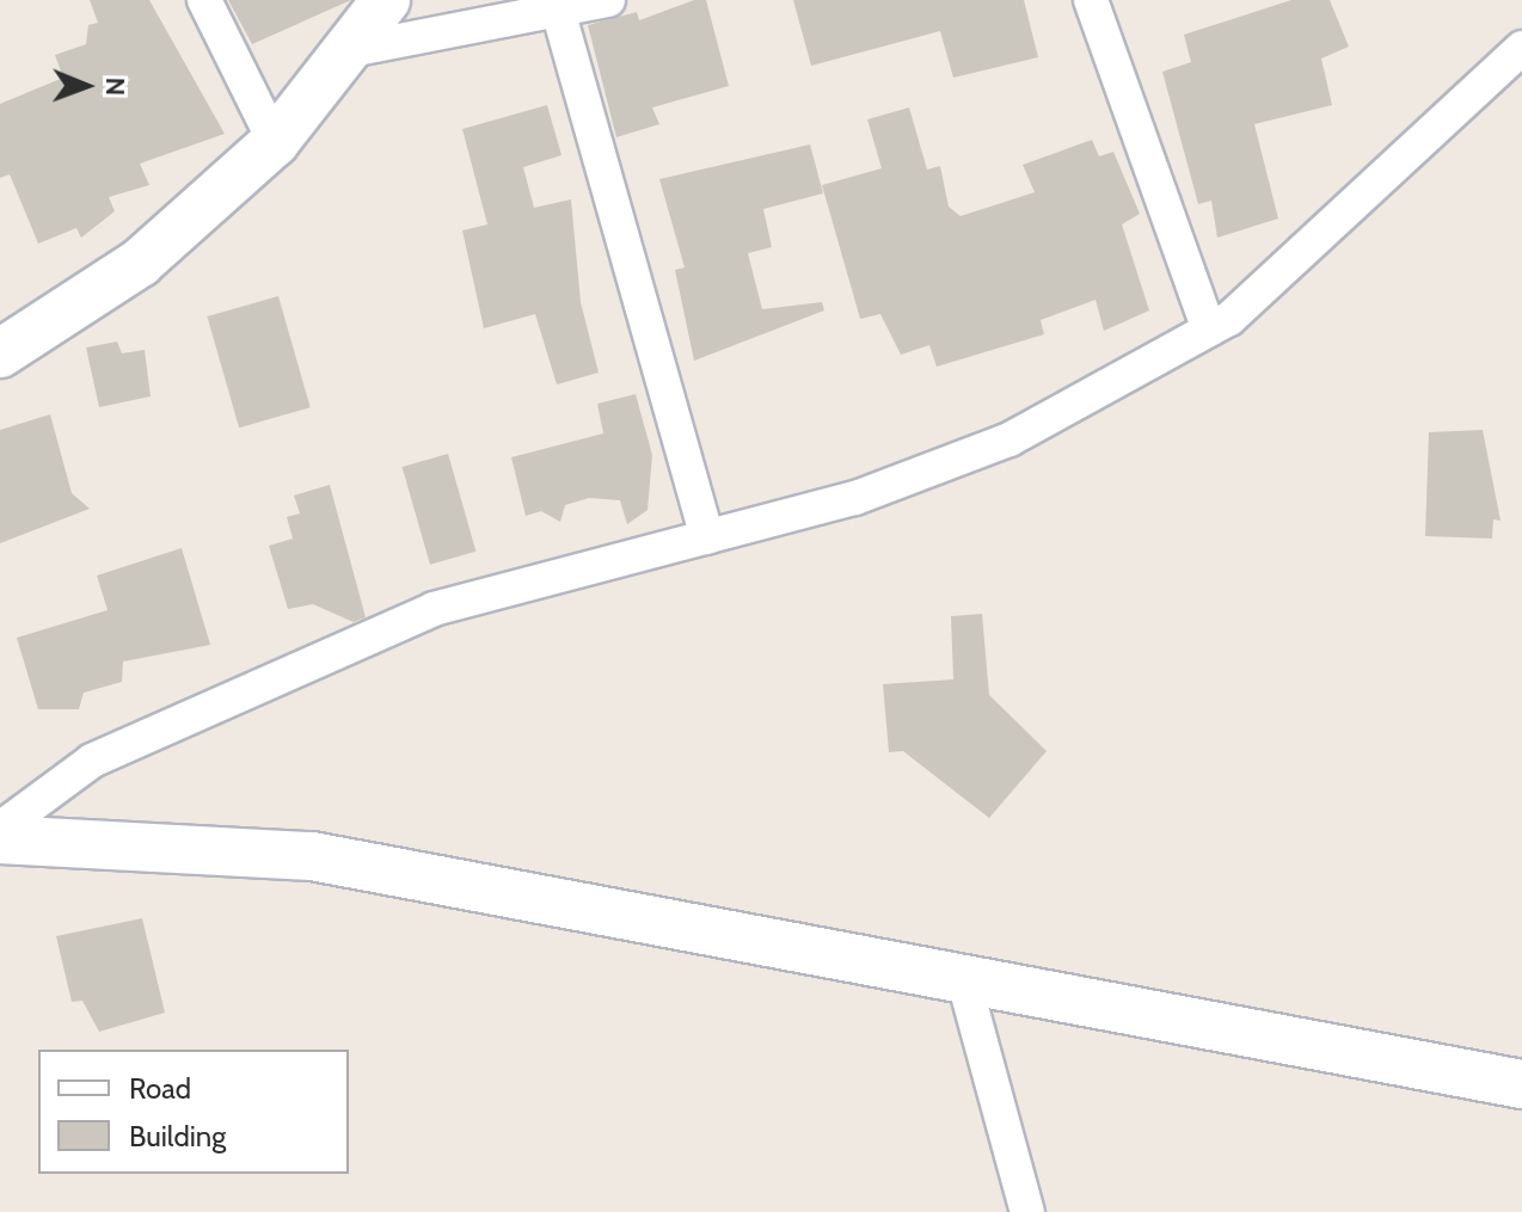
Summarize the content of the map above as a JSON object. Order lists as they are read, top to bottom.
{
  "legend": ["Road", "Building"],
  "north": "right"
}
